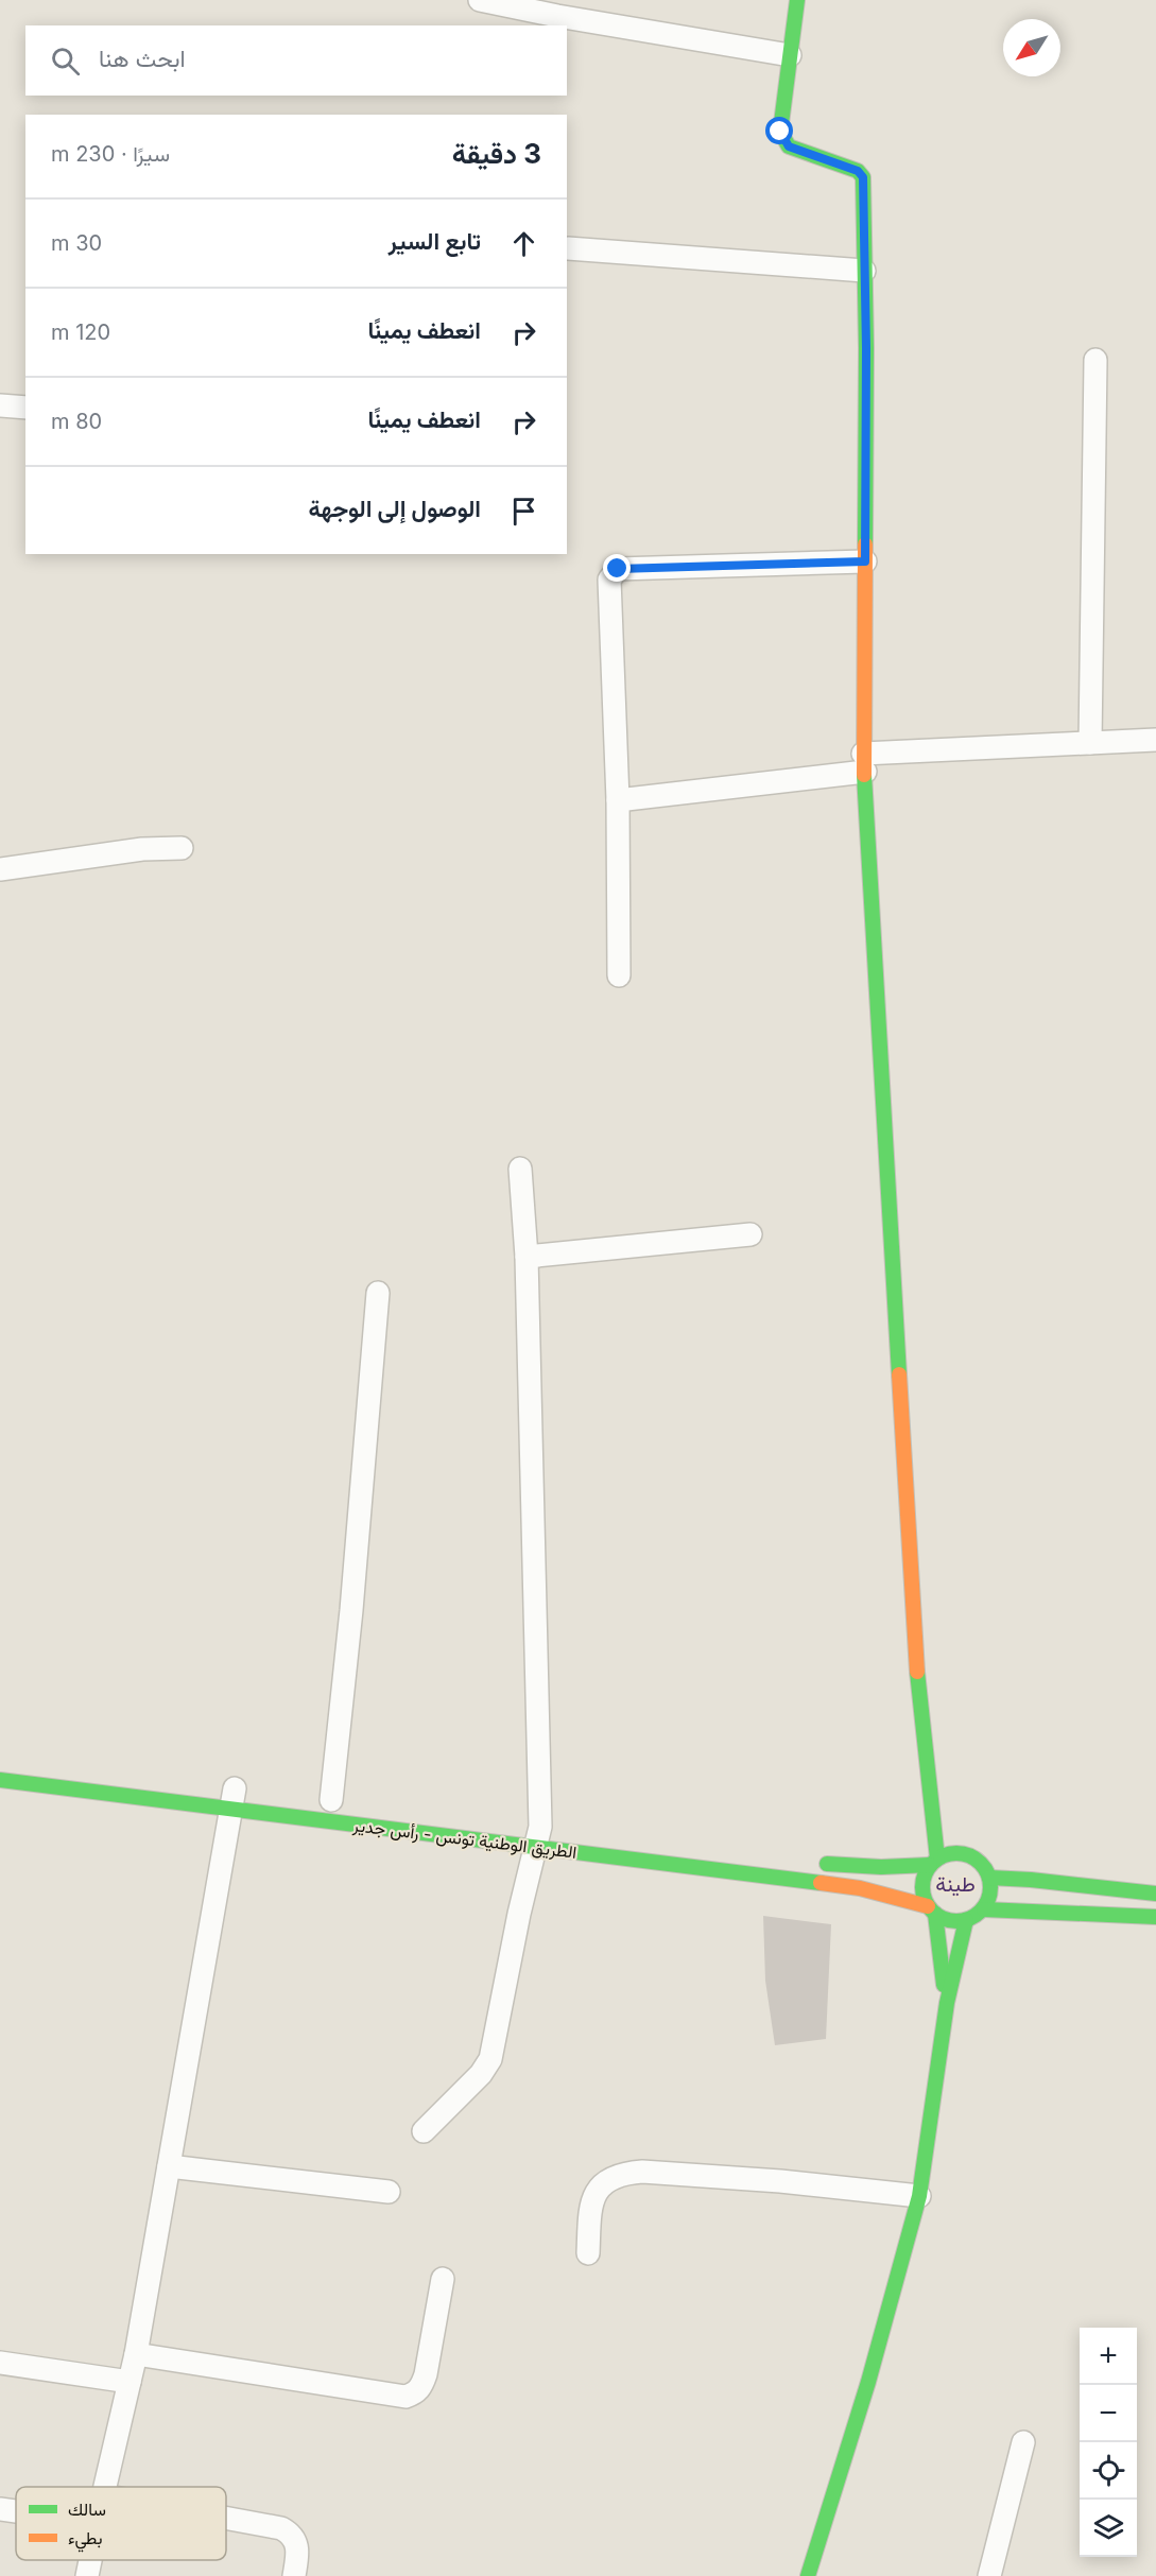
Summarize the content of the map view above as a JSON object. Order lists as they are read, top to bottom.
{
  "streets": {
    "main road": ["الطريق الوطنية تونس - رأس جدير"]
  },
  "districts": ["طينة"],
  "legend": ["سالك", "بطيء"],
  "north": "bottom left",
  "page": {
    "search": "ابحث هنا",
    "heading": ["3 دقيقة", "سيرًا · 230 m"],
    "list": [
      ["تابع السير", "30 m"],
      ["انعطف يمينًا", "120 m"],
      ["انعطف يمينًا", "80 m"],
      "الوصول إلى الوجهة"
    ],
    "map_buttons": ["+", "−"]
  }
}
